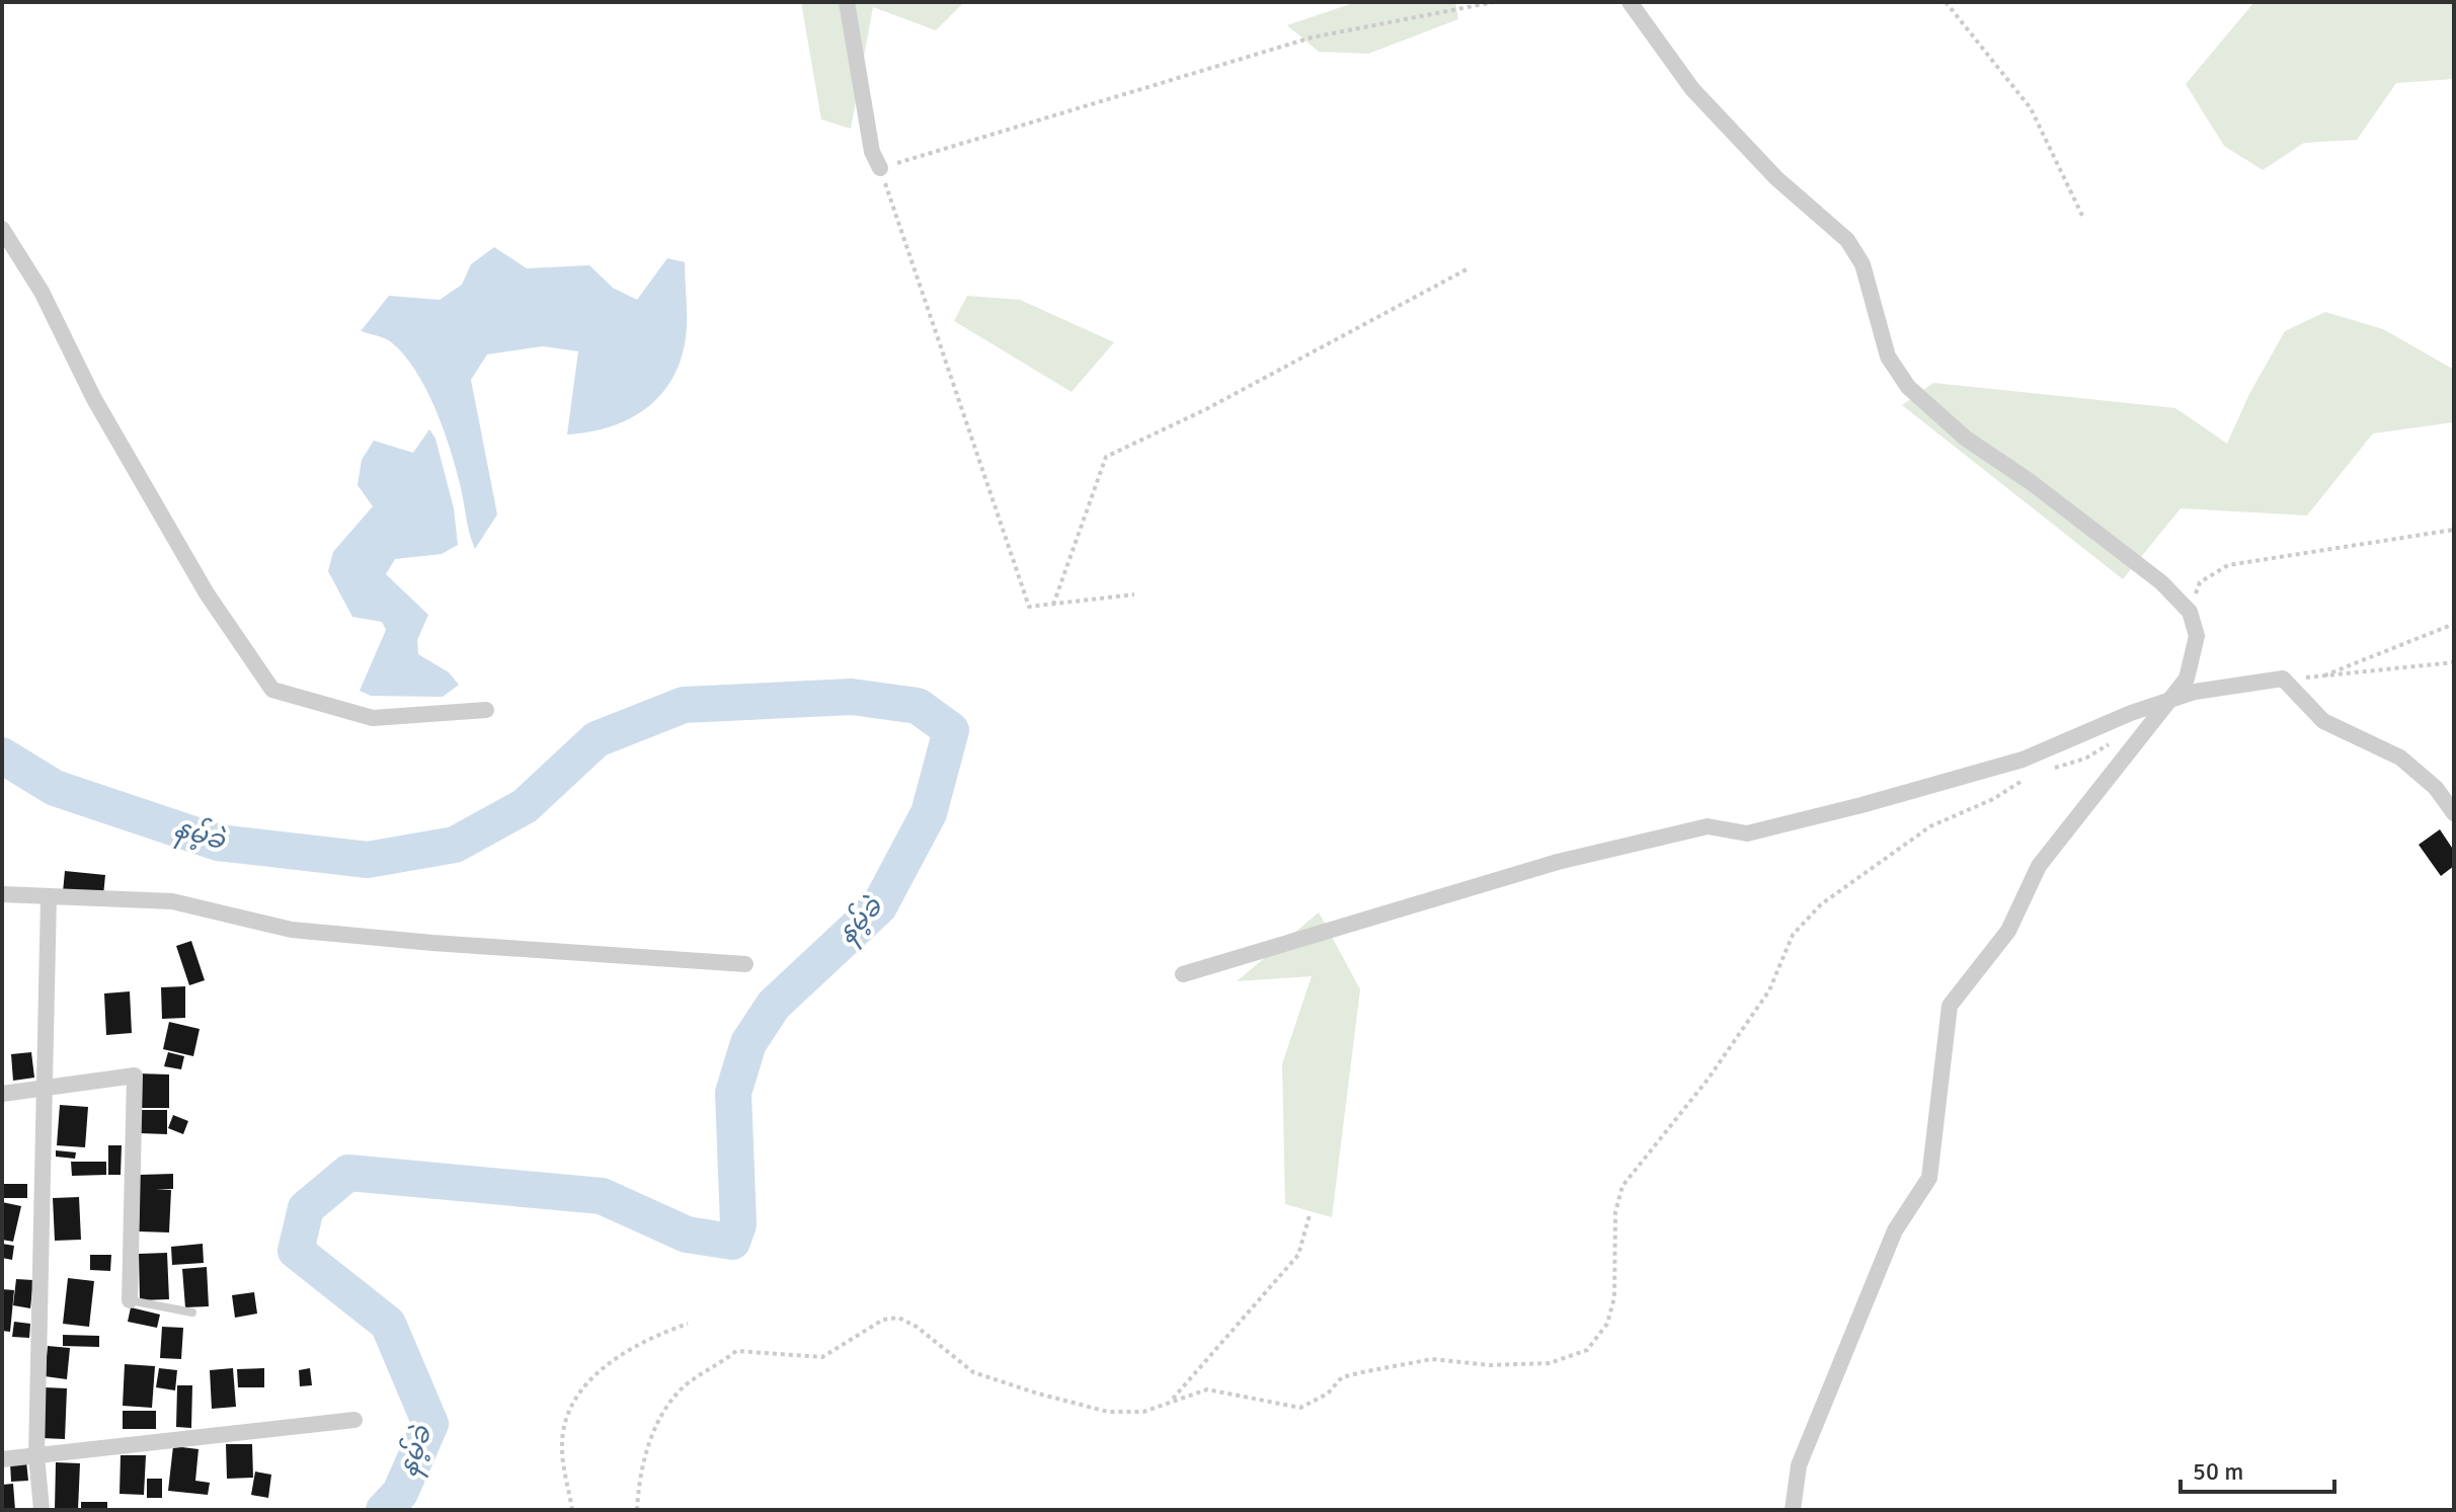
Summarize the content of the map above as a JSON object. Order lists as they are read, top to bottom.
{
  "water": ["နမ့်ခဲ"],
  "scale_bar": "50 m"
}
